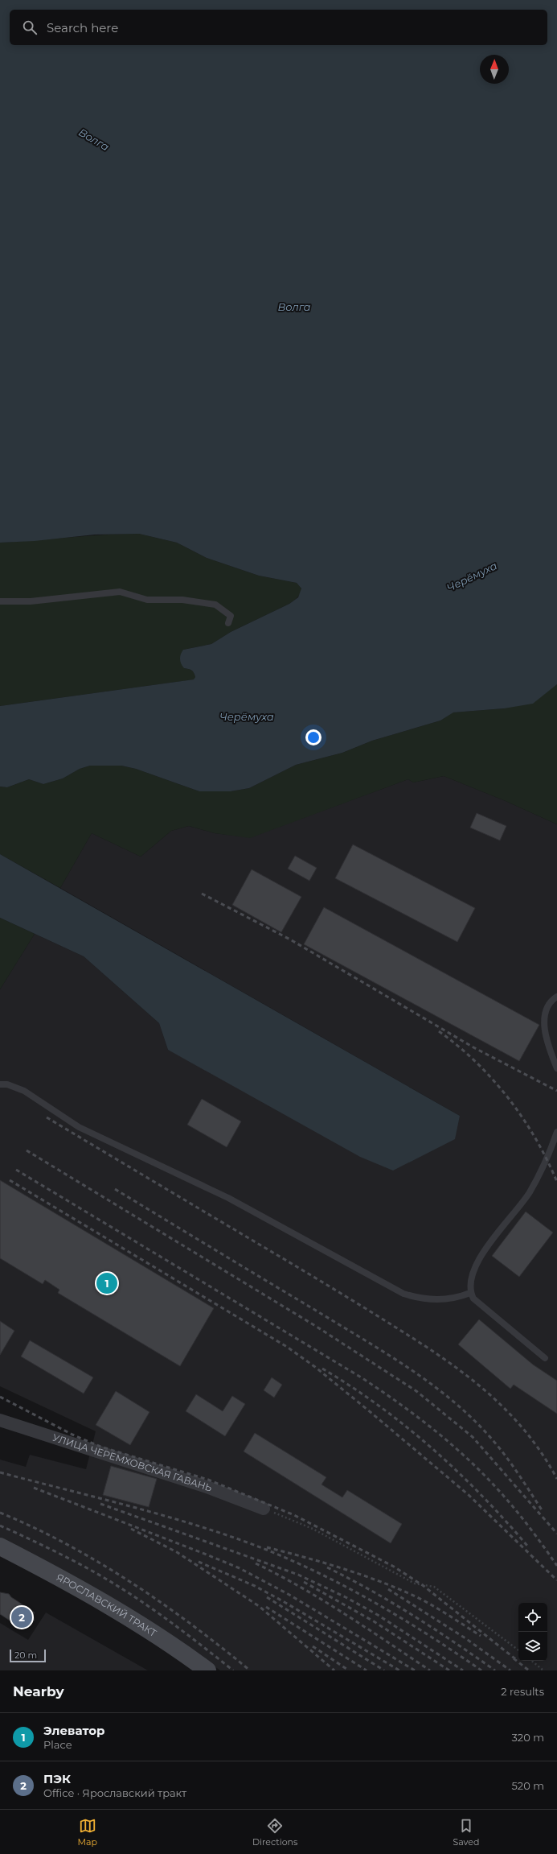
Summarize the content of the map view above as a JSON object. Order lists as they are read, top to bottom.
{
  "streets": {
    "street": ["УЛИЦА ЧЕРЕМХОВСКАЯ ГАВАНЬ", "ЯРОСЛАВСКИЙ ТРАКТ"]
  },
  "water": ["Волга", "Черёмуха"],
  "scale_bar": "20 m",
  "north": "top",
  "page": {
    "search": "Search here",
    "pins": ["1", "2"],
    "scale": "20 m",
    "heading": ["Nearby", "2 results"],
    "list": [
      {
        "mark": "1",
        "name": "Элеватор",
        "note": "Place",
        "value": "320 m"
      },
      {
        "mark": "2",
        "name": "ПЭК",
        "note": "Office · Ярославский тракт",
        "value": "520 m"
      }
    ],
    "nav": ["Map", "Directions", "Saved"]
  }
}
